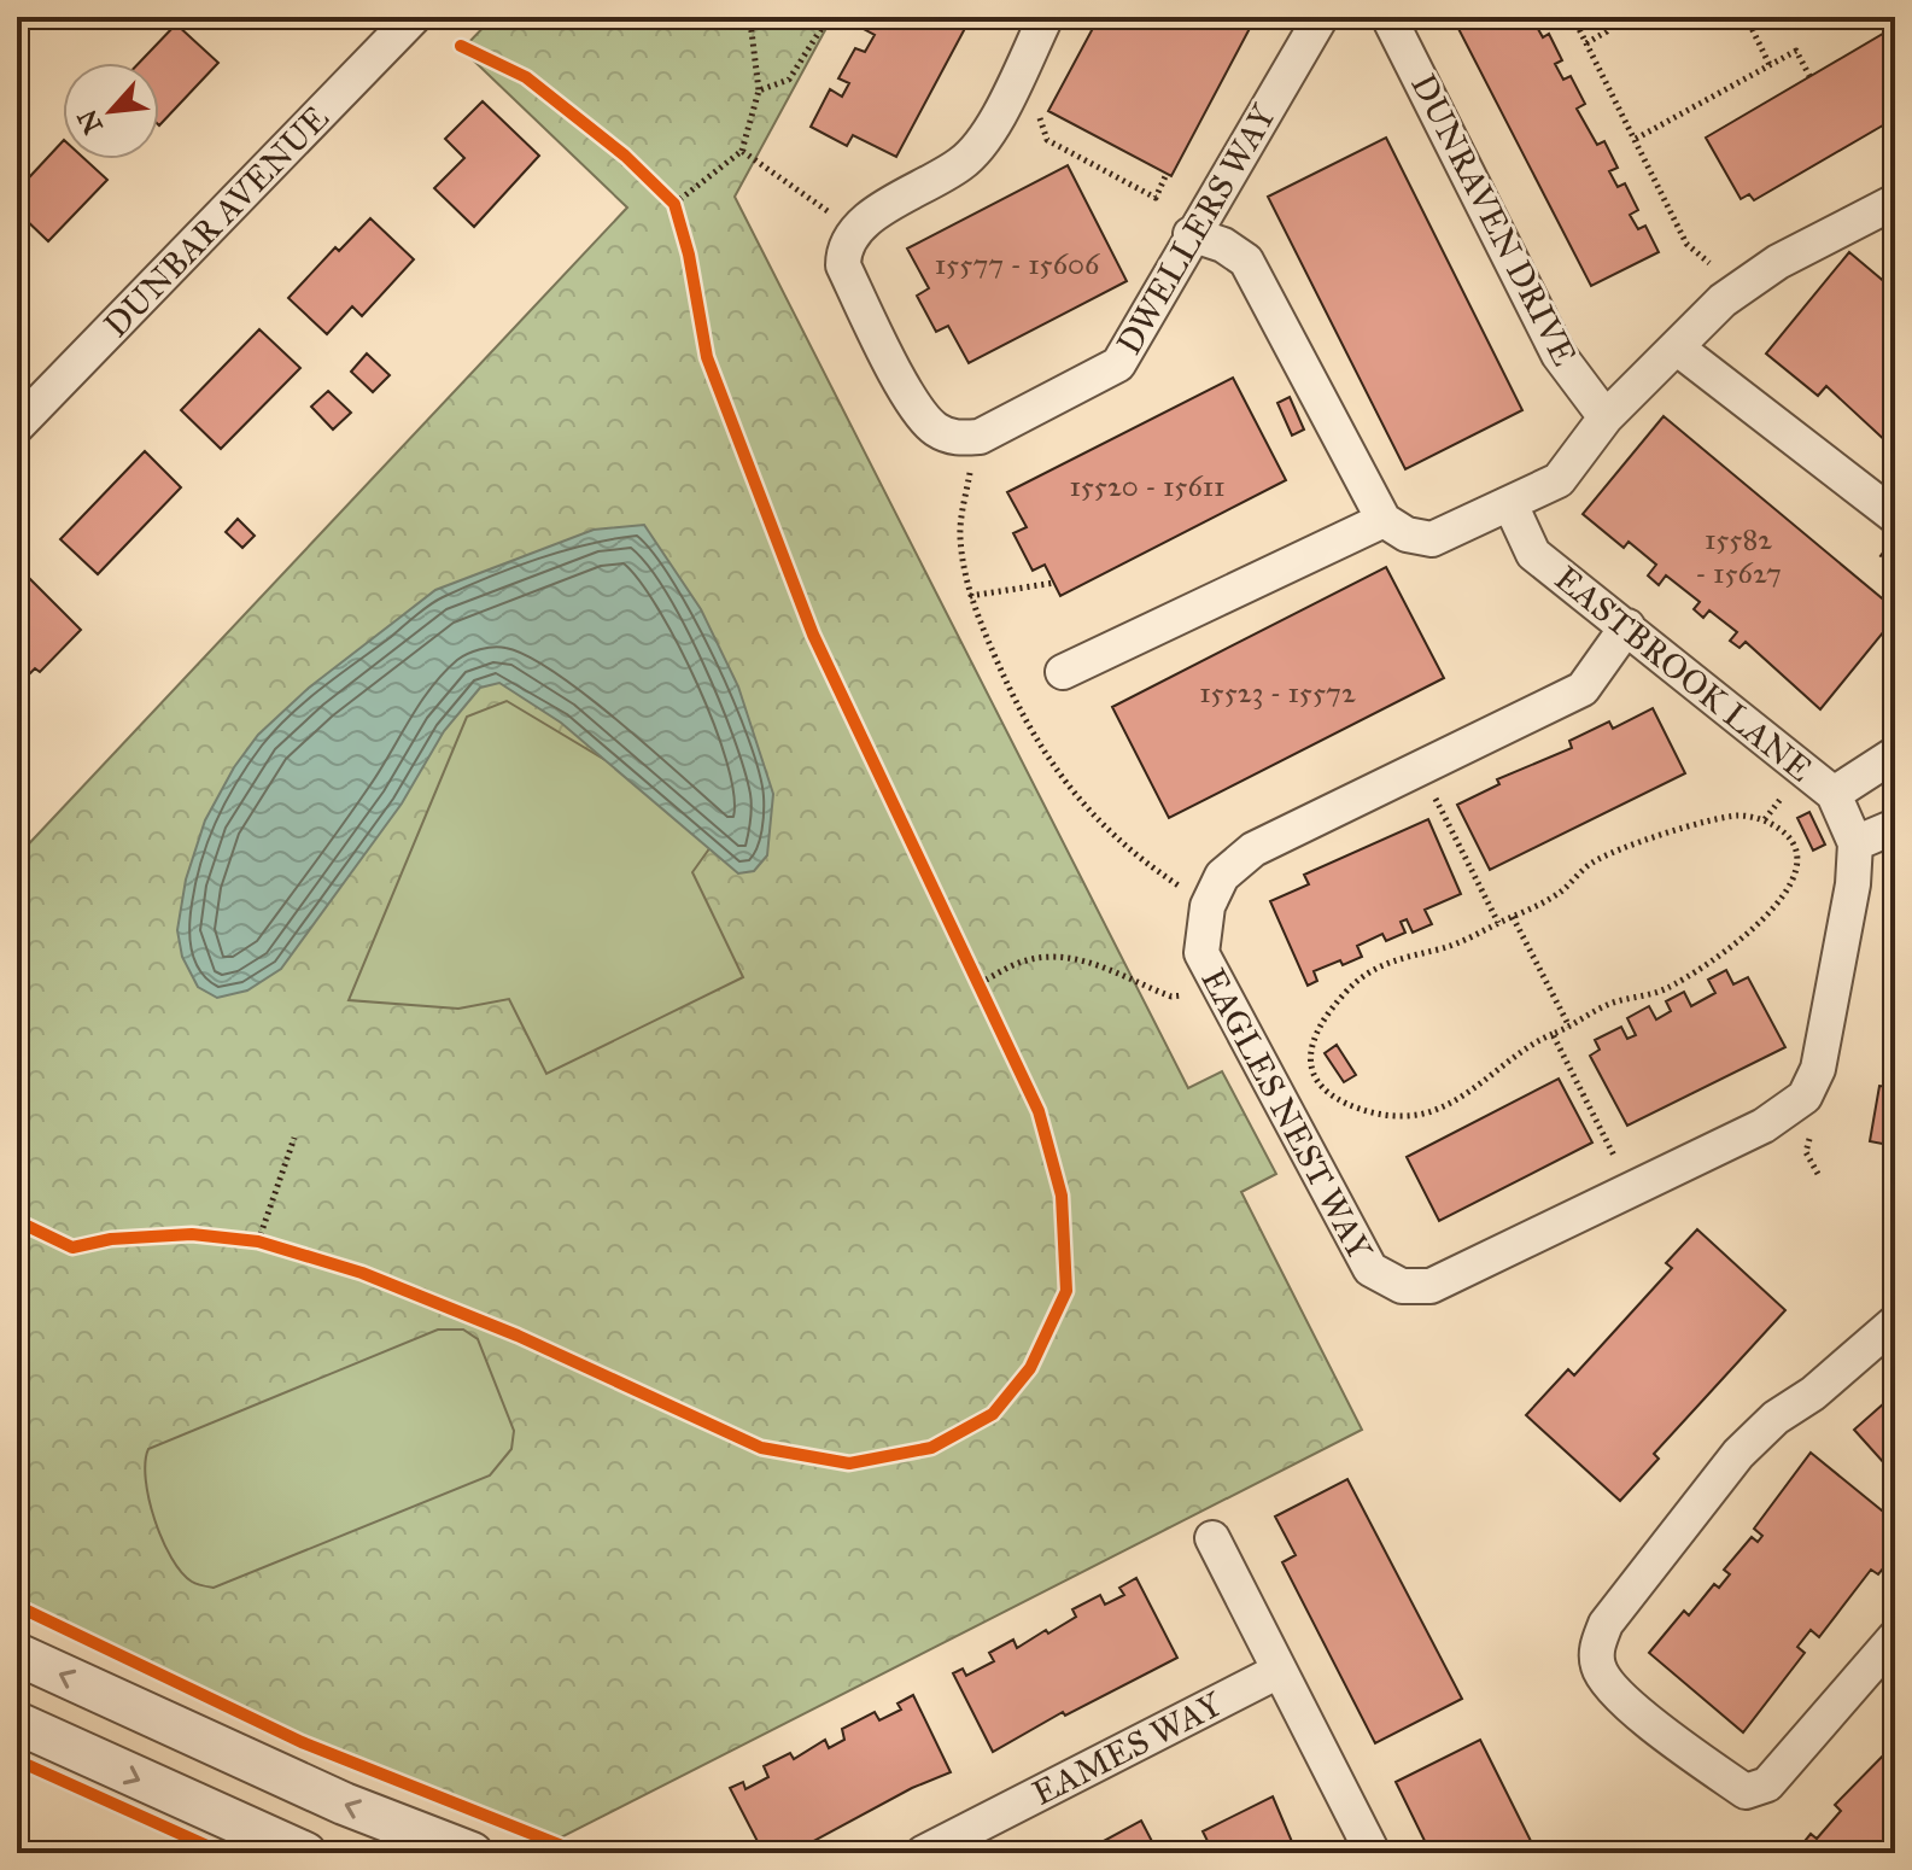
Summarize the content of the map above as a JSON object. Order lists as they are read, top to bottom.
{
  "streets": {
    "street": [
      "DUNRAVEN DRIVE",
      "DUNBAR AVENUE",
      "DWELLERS WAY",
      "EASTBROOK LANE",
      "EAGLES NEST WAY",
      "EAMES WAY"
    ]
  },
  "crossings": [
    ["EASTBROOK LANE", "EAGLES NEST WAY"]
  ],
  "house_numbers": [
    "15577 - 15606",
    "15520 - 15611",
    "15582 - 15627",
    "15523 - 15572"
  ],
  "north": "bottom left"
}
